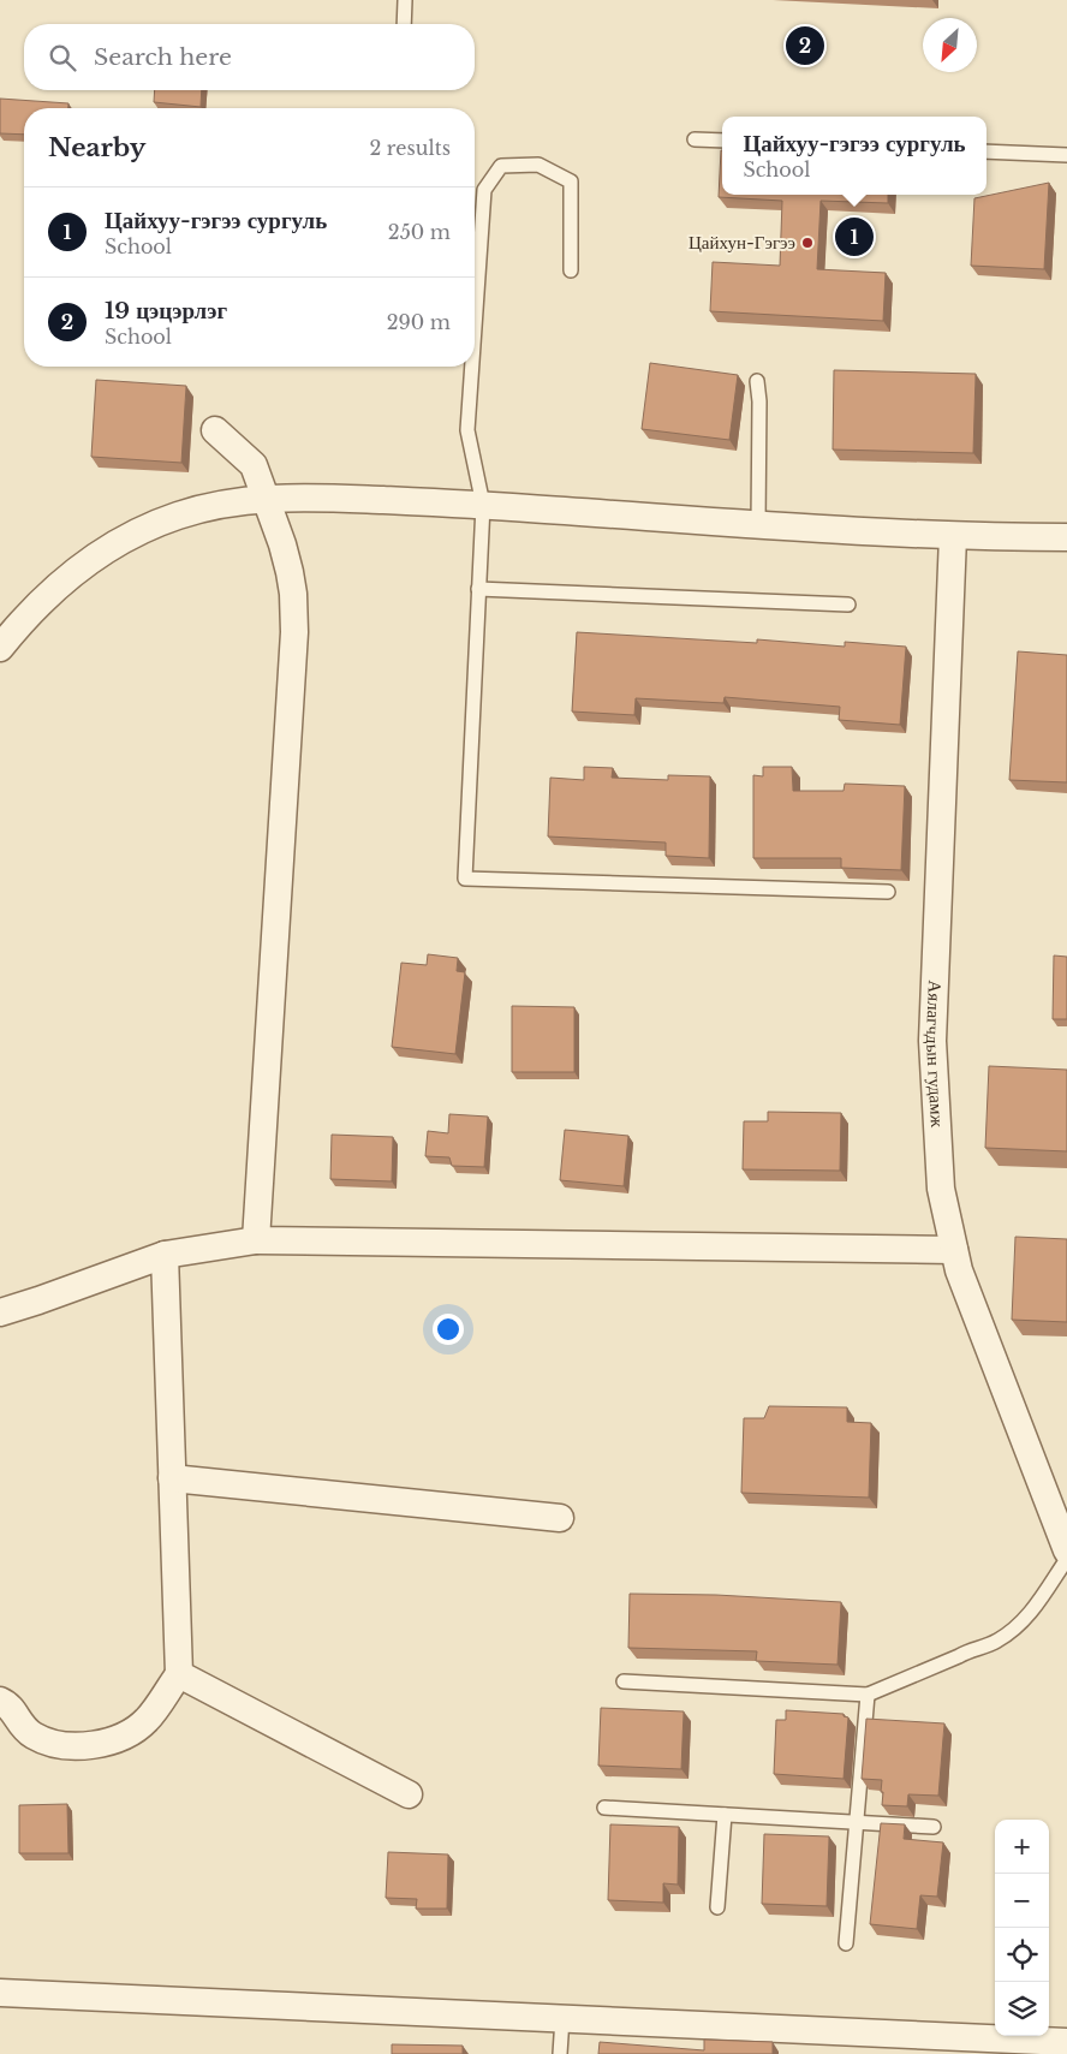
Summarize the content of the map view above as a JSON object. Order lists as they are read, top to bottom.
{
  "streets": {
    "street": ["Аялагчдын гудамж"]
  },
  "places": ["Цайхун-Гэгээ"],
  "north": "bottom left",
  "page": {
    "pins": ["2", "1"],
    "search": "Search here",
    "heading": ["Nearby", "2 results"],
    "popup": ["Цайхуу-гэгээ сургуль", "School"],
    "list": [
      {
        "mark": "1",
        "name": "Цайхуу-гэгээ сургуль",
        "note": "School",
        "value": "250 m"
      },
      {
        "mark": "2",
        "name": "19 цэцэрлэг",
        "note": "School",
        "value": "290 m"
      }
    ],
    "map_buttons": ["+", "−"]
  }
}
